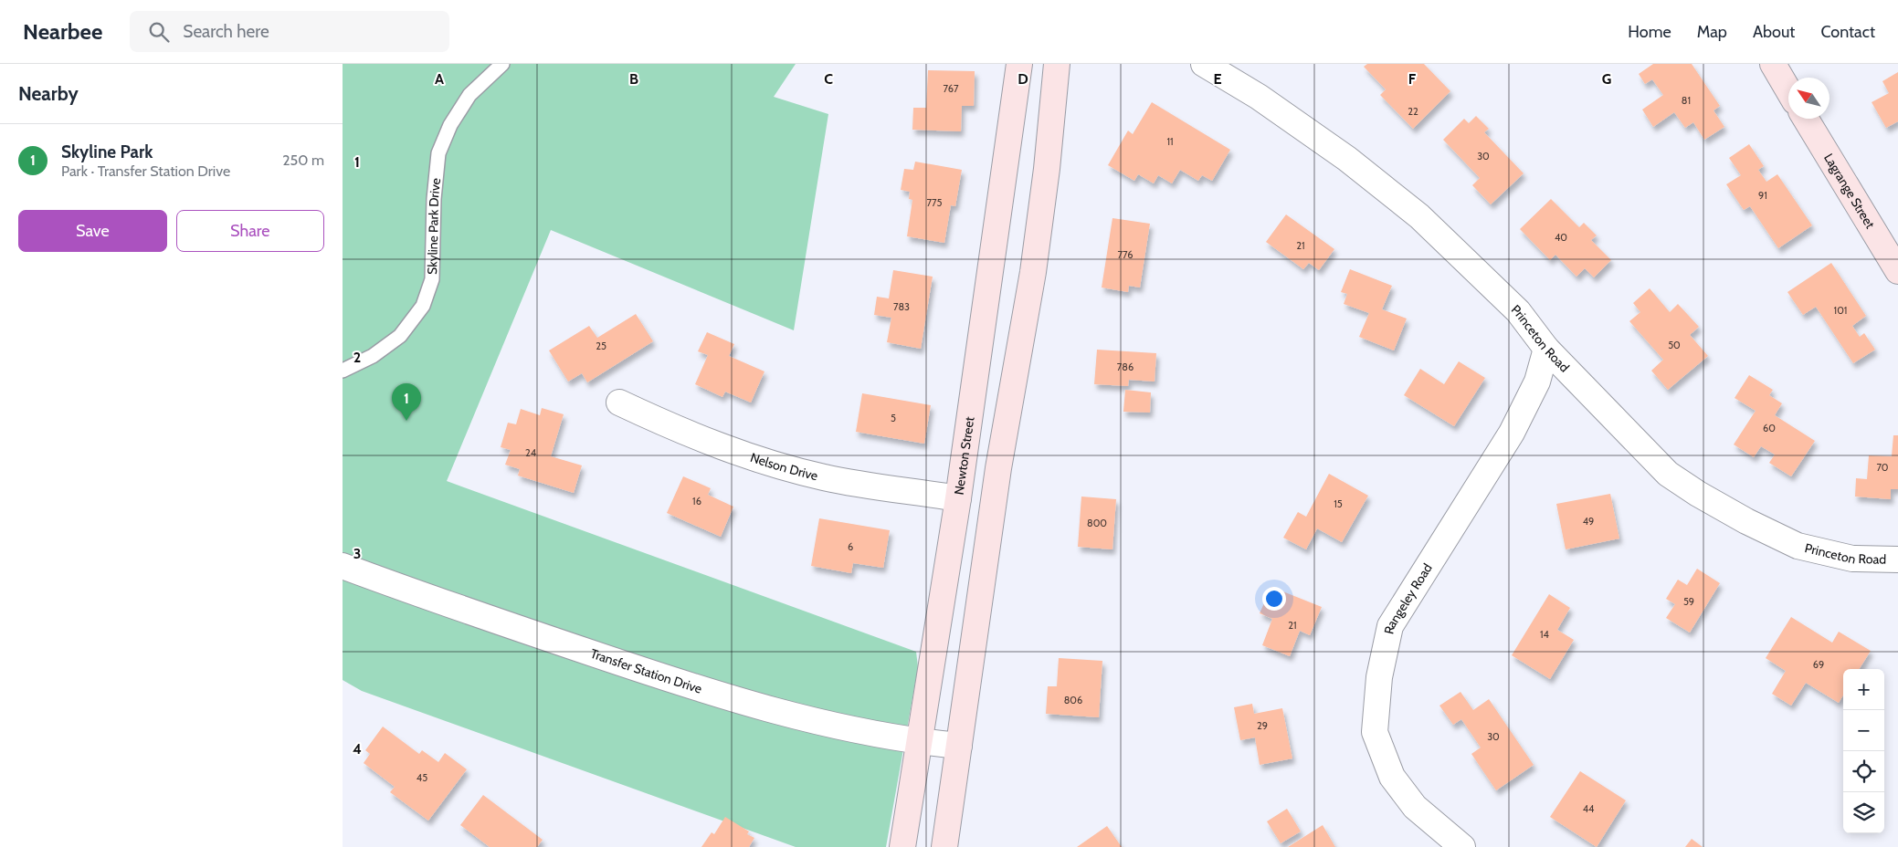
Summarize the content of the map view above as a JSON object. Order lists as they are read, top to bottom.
{
  "streets": {
    "main road": ["Lagrange Street", "Newton Street"],
    "street": [
      "Princeton Road",
      "Nelson Drive",
      "Rangeley Road",
      "Transfer Station Drive"
    ],
    "lane": ["Skyline Park Drive"]
  },
  "crossings": [
    ["Princeton Road", "Rangeley Road"],
    ["Newton Street", "Nelson Drive"],
    ["Newton Street", "Transfer Station Drive"]
  ],
  "house_numbers": [
    "767",
    "81",
    "22",
    "11",
    "30",
    "91",
    "775",
    "40",
    "21",
    "776",
    "783",
    "101",
    "50",
    "25",
    "786",
    "5",
    "60",
    "24",
    "70",
    "16",
    "15",
    "49",
    "800",
    "6",
    "59",
    "21",
    "14",
    "69",
    "806",
    "29",
    "30",
    "45",
    "44"
  ],
  "north": "top left",
  "page": {
    "header": "Nearbee",
    "search": "Search here",
    "nav": [
      "Home",
      "Map",
      "About",
      "Contact"
    ],
    "heading": "Nearby",
    "list": [
      {
        "mark": "1",
        "name": "Skyline Park",
        "note": "Park · Transfer Station Drive",
        "value": "250 m"
      }
    ],
    "buttons": ["Save", "Share"],
    "pins": "1",
    "map_buttons": ["+", "−"]
  },
  "grid": {
    "columns": [
      "A",
      "B",
      "C",
      "D",
      "E",
      "F",
      "G"
    ],
    "rows": [
      "1",
      "2",
      "3",
      "4"
    ]
  }
}
